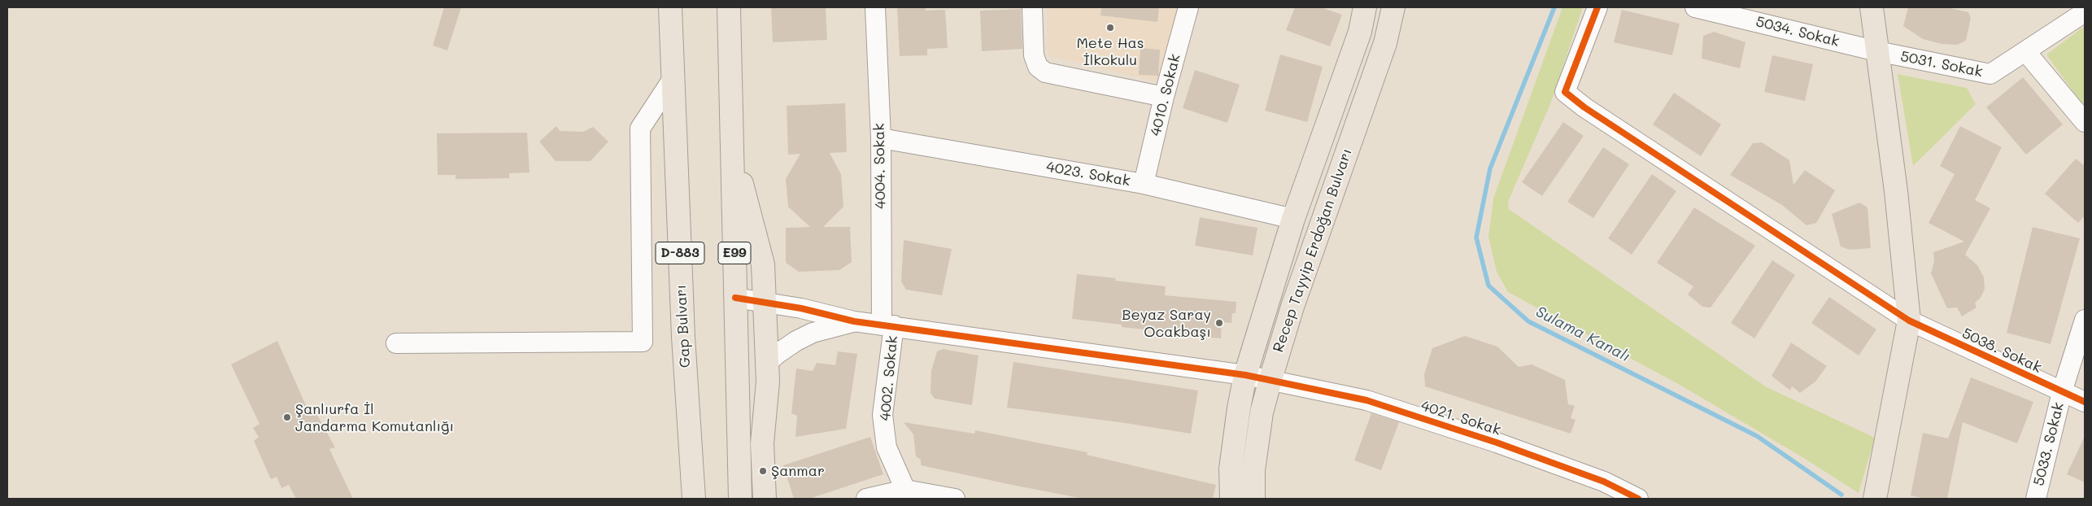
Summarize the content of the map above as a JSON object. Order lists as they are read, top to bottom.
{
  "streets": {
    "main road": [
      "Recep Tayyip Erdoğan Bulvarı",
      "D-883",
      "E99",
      "Gap Bulvarı"
    ],
    "street": [
      "5034. Sokak",
      "5031. Sokak",
      "4010. Sokak",
      "4004. Sokak",
      "4023. Sokak",
      "5038. Sokak",
      "4002. Sokak",
      "4021. Sokak",
      "5033. Sokak"
    ]
  },
  "crossings": [
    ["5034. Sokak", "5031. Sokak"],
    ["4010. Sokak", "4023. Sokak"],
    ["4004. Sokak", "4023. Sokak"],
    ["4004. Sokak", "4002. Sokak"],
    ["4004. Sokak", "4021. Sokak"],
    ["4023. Sokak", "Recep Tayyip Erdoğan Bulvarı"],
    ["Recep Tayyip Erdoğan Bulvarı", "4021. Sokak"],
    ["5038. Sokak", "5033. Sokak"],
    ["4002. Sokak", "4021. Sokak"]
  ],
  "water": ["Sulama Kanalı"],
  "places": [
    "Mete Has İlkokulu",
    "Beyaz Saray Ocakbaşı",
    "Şanlıurfa İl Jandarma Komutanlığı",
    "Şanmar"
  ]
}
